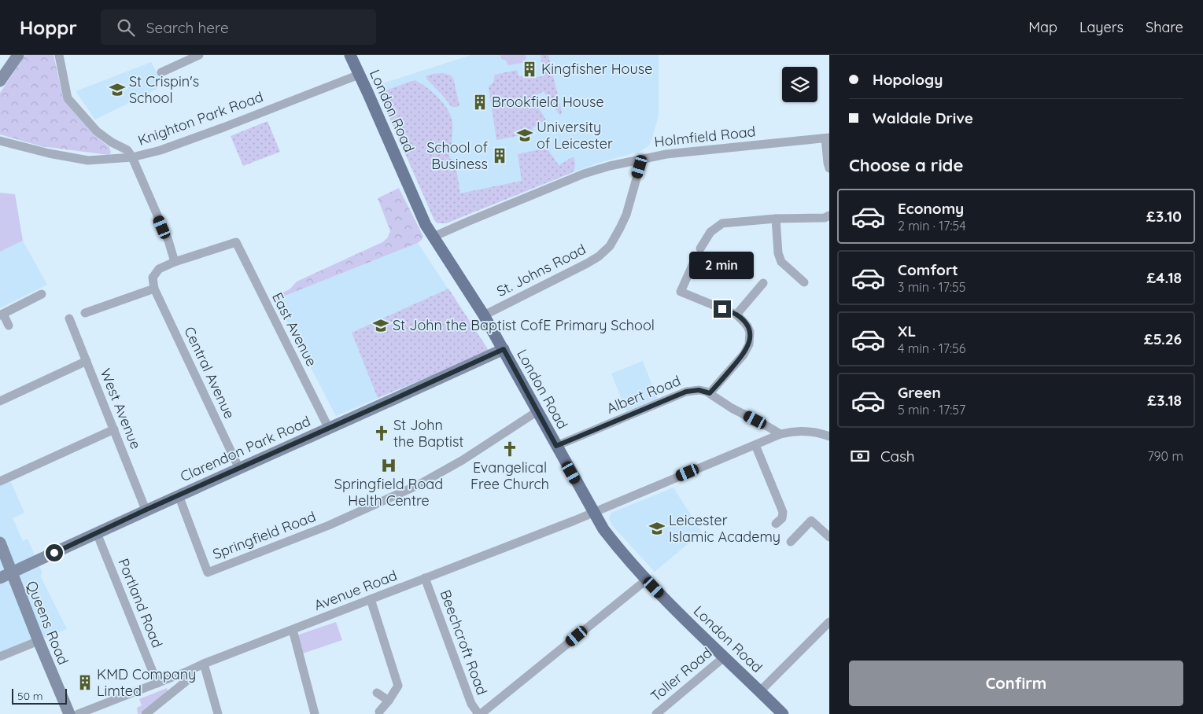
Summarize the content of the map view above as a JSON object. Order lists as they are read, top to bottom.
{
  "streets": {
    "main road": ["London Road"],
    "street": [
      "Knighton Park Road",
      "Holmfield Road",
      "St. Johns Road",
      "East Avenue",
      "Central Avenue",
      "Albert Road",
      "West Avenue",
      "Clarendon Park Road",
      "Springfield Road",
      "Avenue Road",
      "Portland Road",
      "Queens Road",
      "Beechcroft Road",
      "Toller Road"
    ]
  },
  "crossings": [
    ["London Road", "Knighton Park Road"],
    ["London Road", "Holmfield Road"],
    ["London Road", "St. Johns Road"],
    ["London Road", "Albert Road"],
    ["London Road", "Clarendon Park Road"],
    ["London Road", "Springfield Road"],
    ["London Road", "Avenue Road"],
    ["London Road", "Toller Road"],
    ["Holmfield Road", "St. Johns Road"],
    ["East Avenue", "Clarendon Park Road"],
    ["Central Avenue", "Clarendon Park Road"],
    ["Albert Road", "Avenue Road"],
    ["West Avenue", "Clarendon Park Road"],
    ["Clarendon Park Road", "Springfield Road"],
    ["Clarendon Park Road", "Portland Road"],
    ["Clarendon Park Road", "Queens Road"],
    ["Avenue Road", "Portland Road"],
    ["Avenue Road", "Beechcroft Road"]
  ],
  "places": {
    "building": [
      "Kingfisher House",
      "Brookfield House",
      "School of Business",
      "KMD Company Limted"
    ],
    "school or university": [
      "St Crispin's School",
      "University of Leicester",
      "St John the Baptist CofE Primary School",
      "Leicester Islamic Academy"
    ],
    "church": ["St John the Baptist", "Evangelical Free Church"],
    "hospital": ["Springfield Road Helth Centre"]
  },
  "scale_bar": "50 m",
  "page": {
    "header": "Hoppr",
    "search": "Search here",
    "nav": ["Map", "Layers", "Share"],
    "banner": ["Hopology", "Waldale Drive"],
    "heading": "Choose a ride",
    "list": [
      {
        "name": "Economy",
        "note": "2 min · 17:54",
        "value": "£3.10"
      },
      {
        "name": "Comfort",
        "note": "3 min · 17:55",
        "value": "£4.18"
      },
      {
        "name": "XL",
        "note": "4 min · 17:56",
        "value": "£5.26"
      },
      {
        "name": "Green",
        "note": "5 min · 17:57",
        "value": "£3.18"
      }
    ],
    "bubble": "2 min",
    "pay": ["Cash", "790 m"],
    "buttons": "Confirm",
    "scale": "50 m"
  }
}
